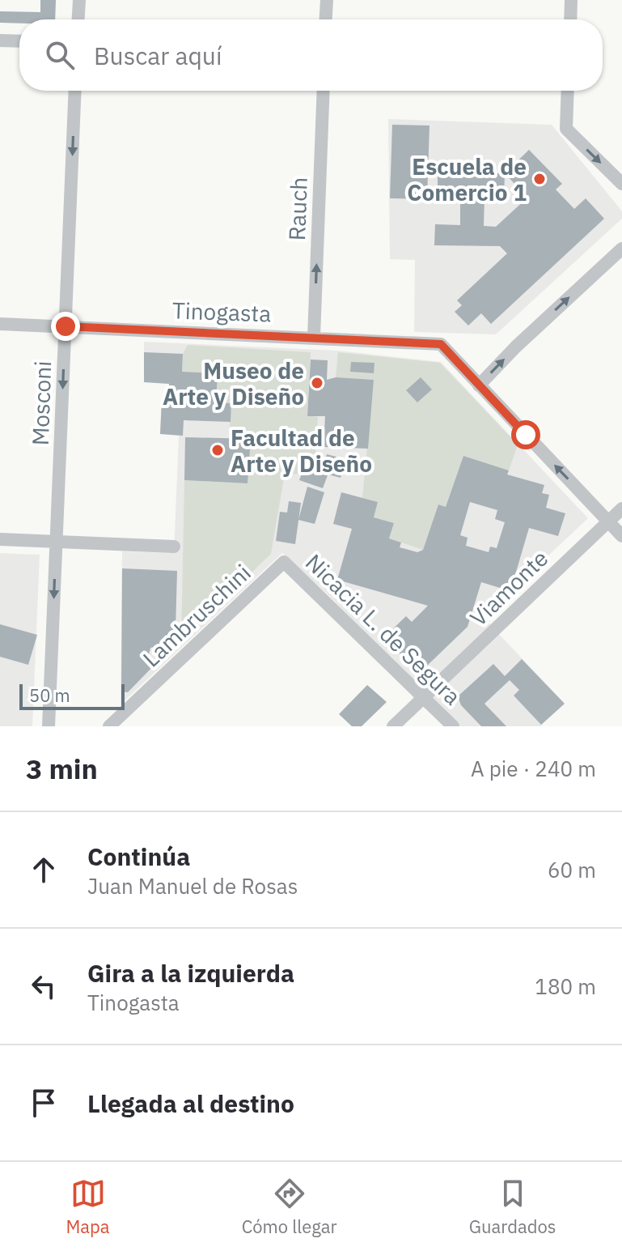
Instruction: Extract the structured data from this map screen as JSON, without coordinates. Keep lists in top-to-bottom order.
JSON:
{
  "streets": {
    "street": [
      "Rauch",
      "Tinogasta",
      "Mosconi",
      "Viamonte",
      "Lambruschini",
      "Nicacia L. de Segura"
    ]
  },
  "crossings": [
    ["Rauch", "Tinogasta"],
    ["Tinogasta", "Mosconi"],
    ["Viamonte", "Nicacia L. de Segura"],
    ["Lambruschini", "Nicacia L. de Segura"]
  ],
  "one_way": ["Rauch", "Mosconi"],
  "places": ["Escuela de Comercio 1", "Museo de Arte y Diseño", "Facultad de Arte y Diseño"],
  "scale_bar": "50 m",
  "page": {
    "search": "Buscar aquí",
    "scale": "50 m",
    "heading": ["3 min", "A pie · 240 m"],
    "list": [
      ["Continúa", "Juan Manuel de Rosas", "60 m"],
      ["Gira a la izquierda", "Tinogasta", "180 m"],
      "Llegada al destino"
    ],
    "nav": ["Mapa", "Cómo llegar", "Guardados"]
  }
}
